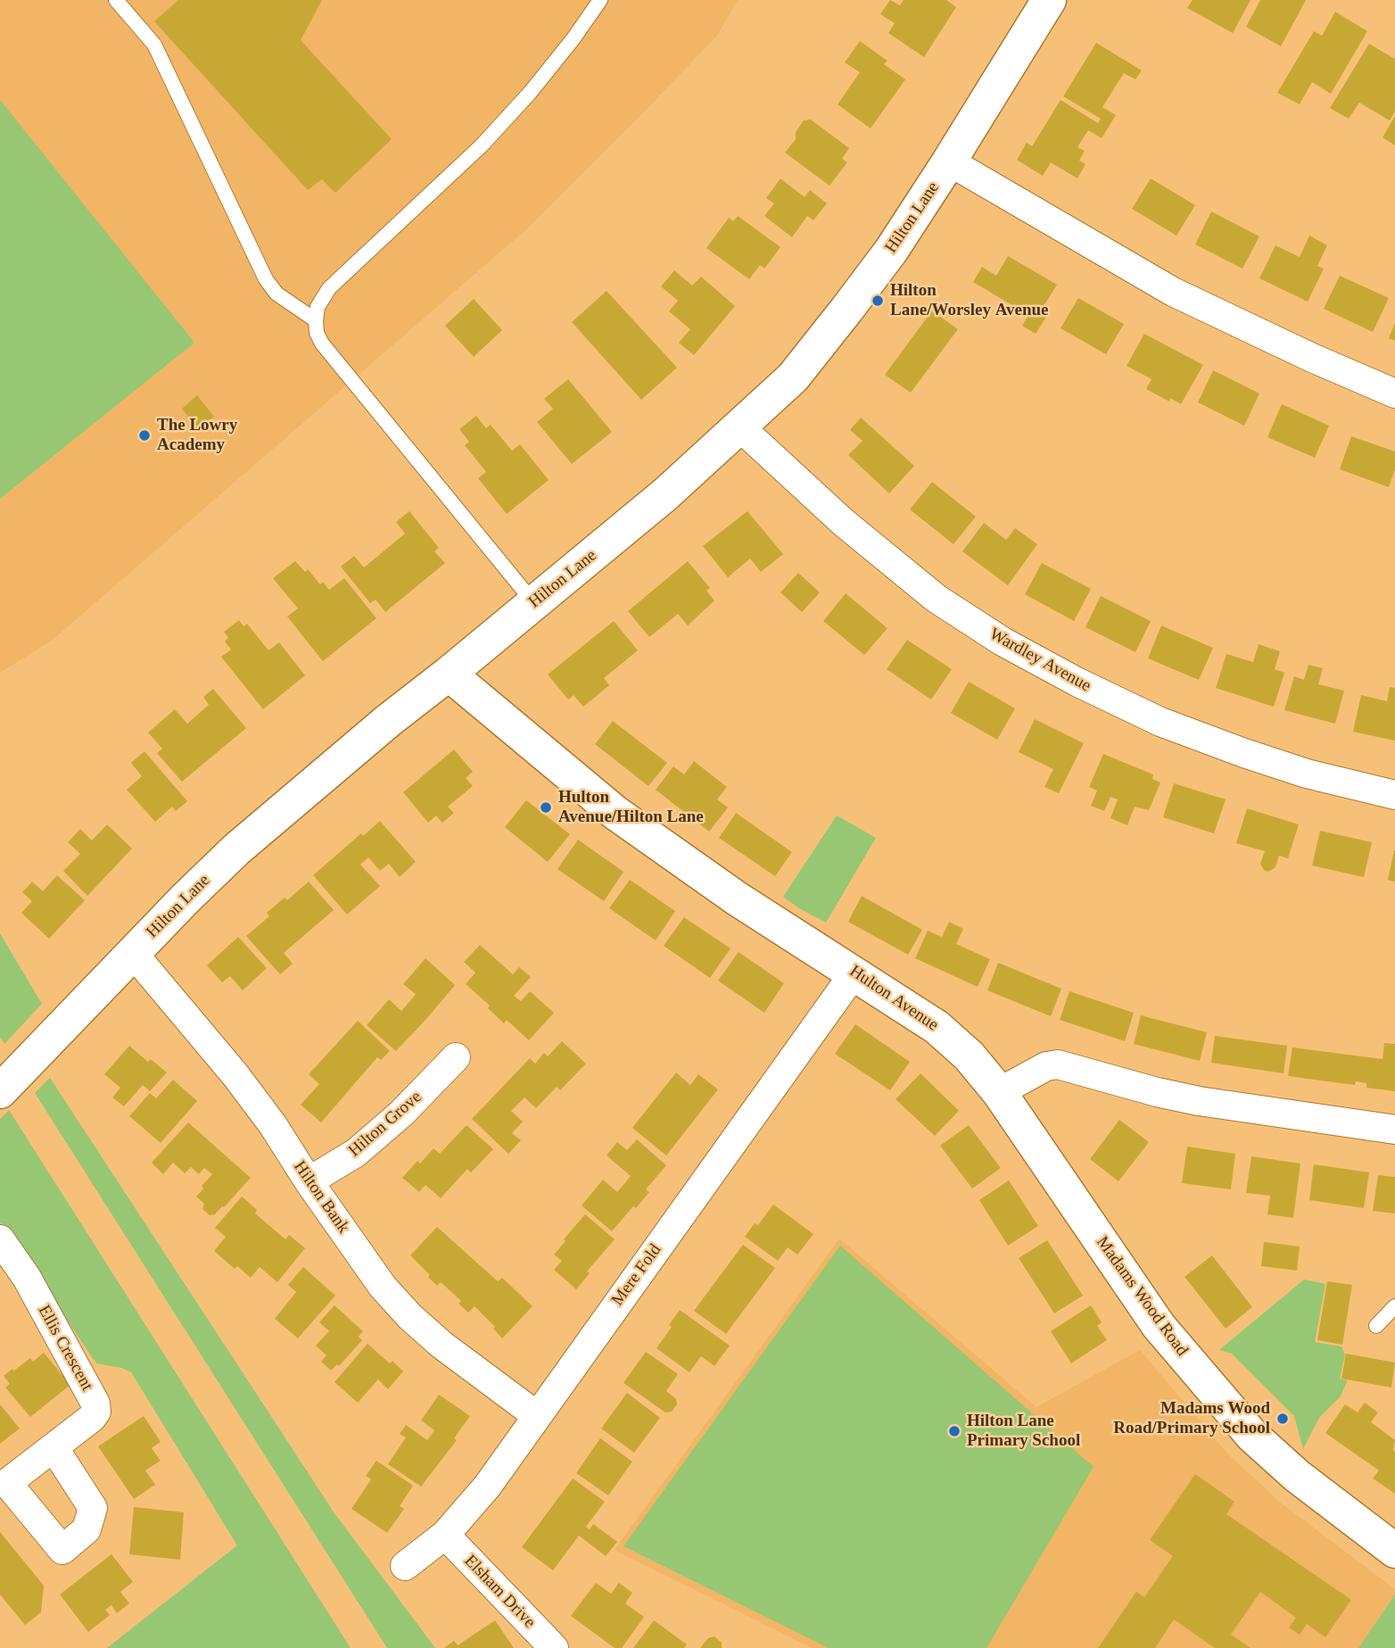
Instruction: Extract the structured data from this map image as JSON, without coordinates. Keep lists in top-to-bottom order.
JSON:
{
  "streets": {
    "street": [
      "Hilton Lane",
      "Wardley Avenue",
      "Hulton Avenue",
      "Hilton Grove",
      "Hilton Bank",
      "Mere Fold",
      "Madams Wood Road",
      "Ellis Crescent",
      "Elsham Drive"
    ]
  },
  "crossings": [
    ["Hilton Lane", "Wardley Avenue"],
    ["Hilton Lane", "Hulton Avenue"],
    ["Hilton Lane", "Hilton Bank"],
    ["Hulton Avenue", "Mere Fold"],
    ["Hulton Avenue", "Madams Wood Road"],
    ["Hilton Grove", "Hilton Bank"],
    ["Hilton Bank", "Mere Fold"],
    ["Mere Fold", "Elsham Drive"]
  ],
  "places": [
    "Hilton Lane/Worsley Avenue",
    "The Lowry Academy",
    "Hulton Avenue/Hilton Lane",
    "Madams Wood Road/Primary School",
    "Hilton Lane Primary School"
  ]
}
